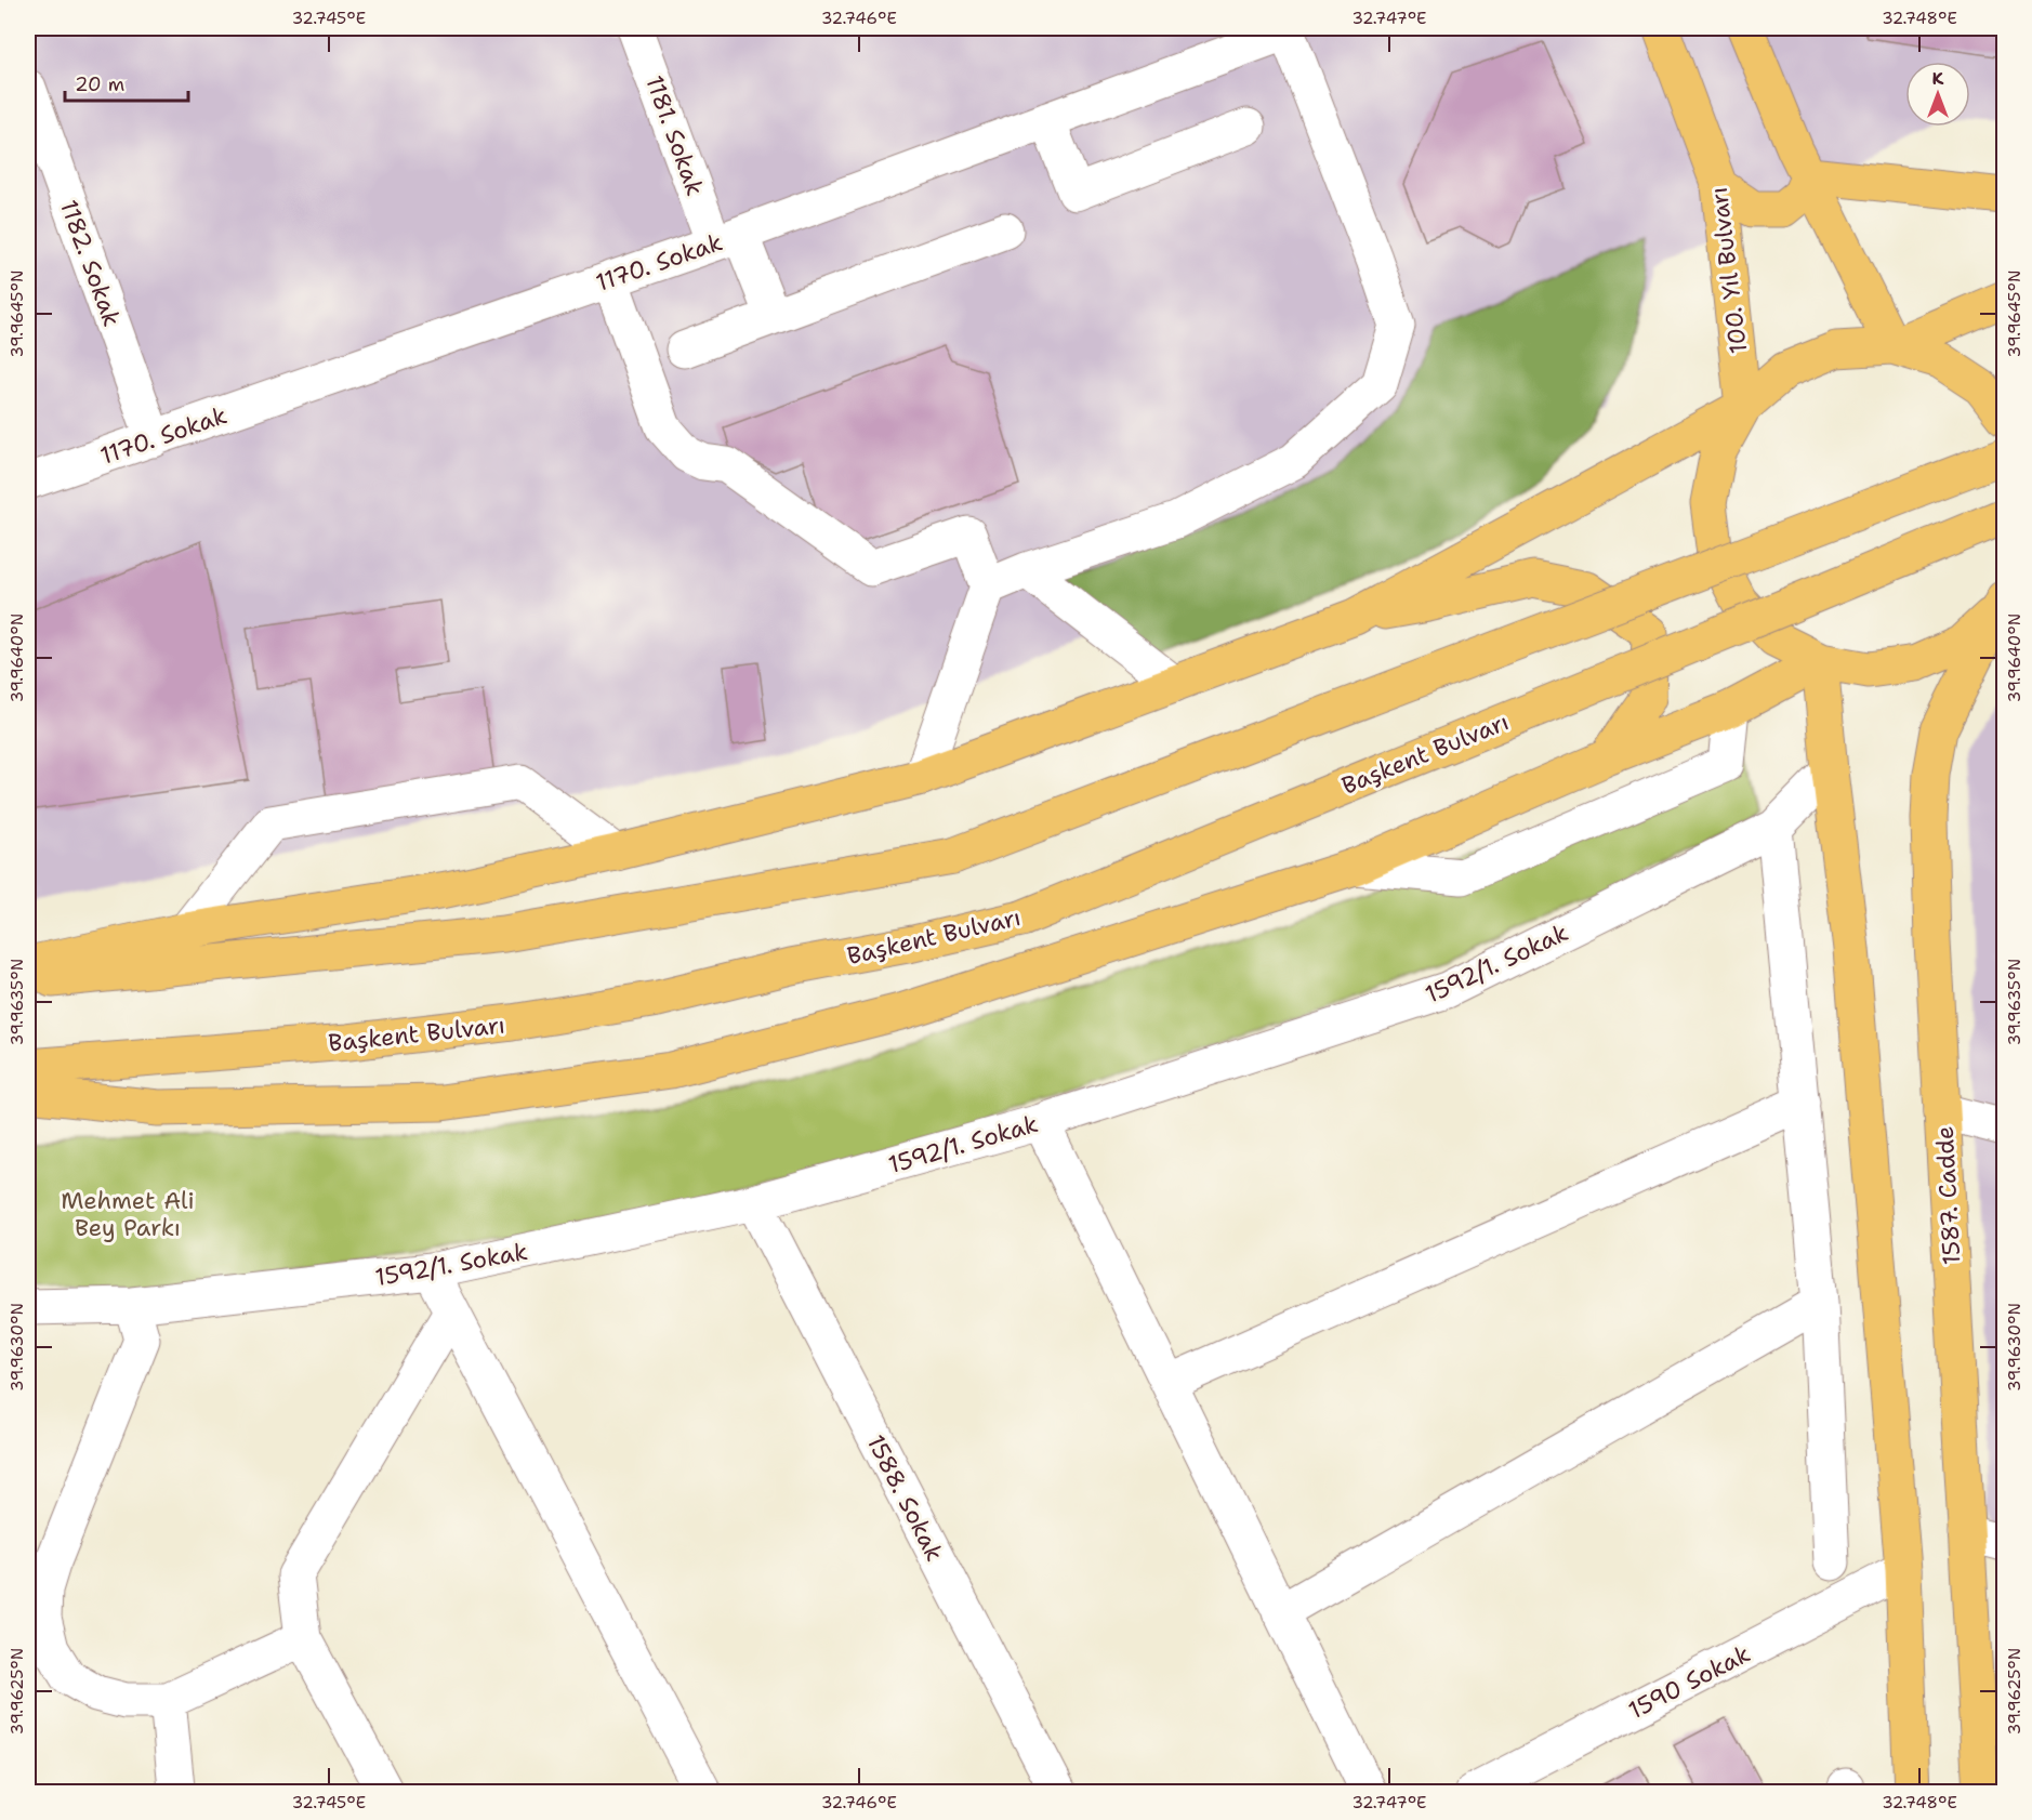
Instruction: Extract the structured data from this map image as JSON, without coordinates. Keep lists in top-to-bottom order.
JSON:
{
  "streets": {
    "main road": ["100. Yıl Bulvarı", "Başkent Bulvarı", "1587. Cadde"],
    "street": [
      "1181. Sokak",
      "1170. Sokak",
      "1182. Sokak",
      "1592/1. Sokak",
      "1588. Sokak",
      "1590 Sokak"
    ]
  },
  "crossings": [
    ["1181. Sokak", "1170. Sokak"],
    ["1170. Sokak", "1182. Sokak"],
    ["1592/1. Sokak", "1588. Sokak"]
  ],
  "parks": ["Mehmet Ali Bey Parkı"],
  "scale_bar": "20 m",
  "north": "top",
  "coordinates": [
    "32.745°E",
    "32.746°E",
    "32.747°E",
    "32.748°E",
    "39.9645°N",
    "39.9640°N",
    "39.9635°N",
    "39.9630°N",
    "39.9625°N"
  ]
}
